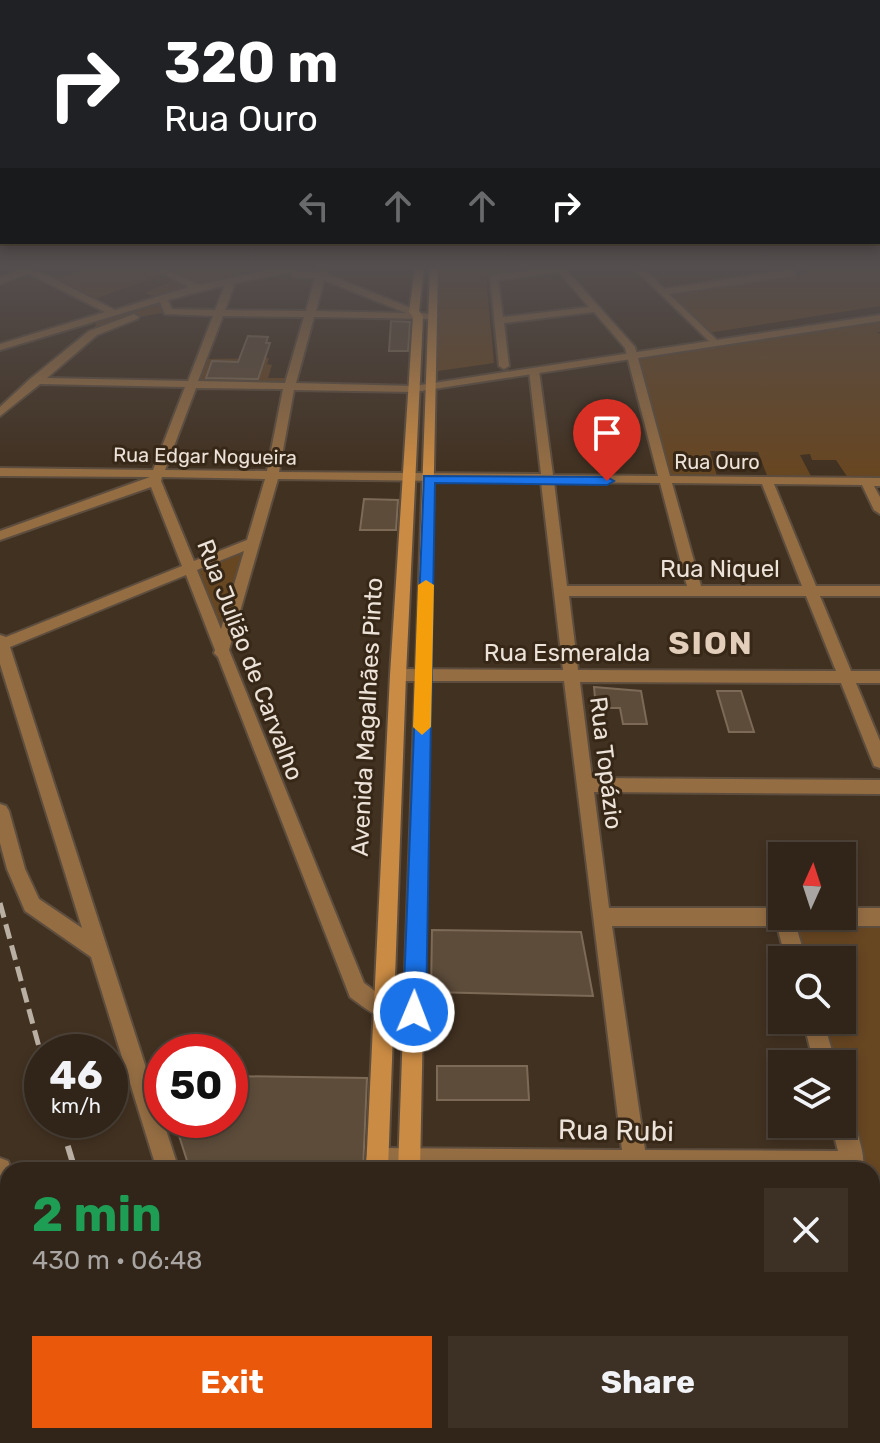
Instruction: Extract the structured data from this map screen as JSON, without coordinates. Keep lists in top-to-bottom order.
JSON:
{
  "streets": {
    "main road": ["Avenida Magalhães Pinto"],
    "street": [
      "Rua Edgar Nogueira",
      "Rua Ouro",
      "Rua Niquel",
      "Rua Esmeralda",
      "Rua Julião de Carvalho",
      "Rua Topázio",
      "Rua Rubi"
    ]
  },
  "crossings": [
    ["Rua Edgar Nogueira", "Rua Ouro"],
    ["Rua Edgar Nogueira", "Rua Julião de Carvalho"],
    ["Rua Edgar Nogueira", "Avenida Magalhães Pinto"],
    ["Rua Ouro", "Avenida Magalhães Pinto"],
    ["Rua Ouro", "Rua Topázio"],
    ["Rua Niquel", "Rua Topázio"],
    ["Rua Esmeralda", "Avenida Magalhães Pinto"],
    ["Rua Esmeralda", "Rua Topázio"],
    ["Rua Julião de Carvalho", "Avenida Magalhães Pinto"],
    ["Rua Topázio", "Rua Rubi"]
  ],
  "districts": ["SION"],
  "north": "top",
  "page": {
    "turn": ["320 m", "Rua Ouro"],
    "speed": "46 km/h",
    "limit": "50",
    "heading": ["2 min", "430 m · 06:48"],
    "buttons": ["Exit", "Share"]
  }
}
